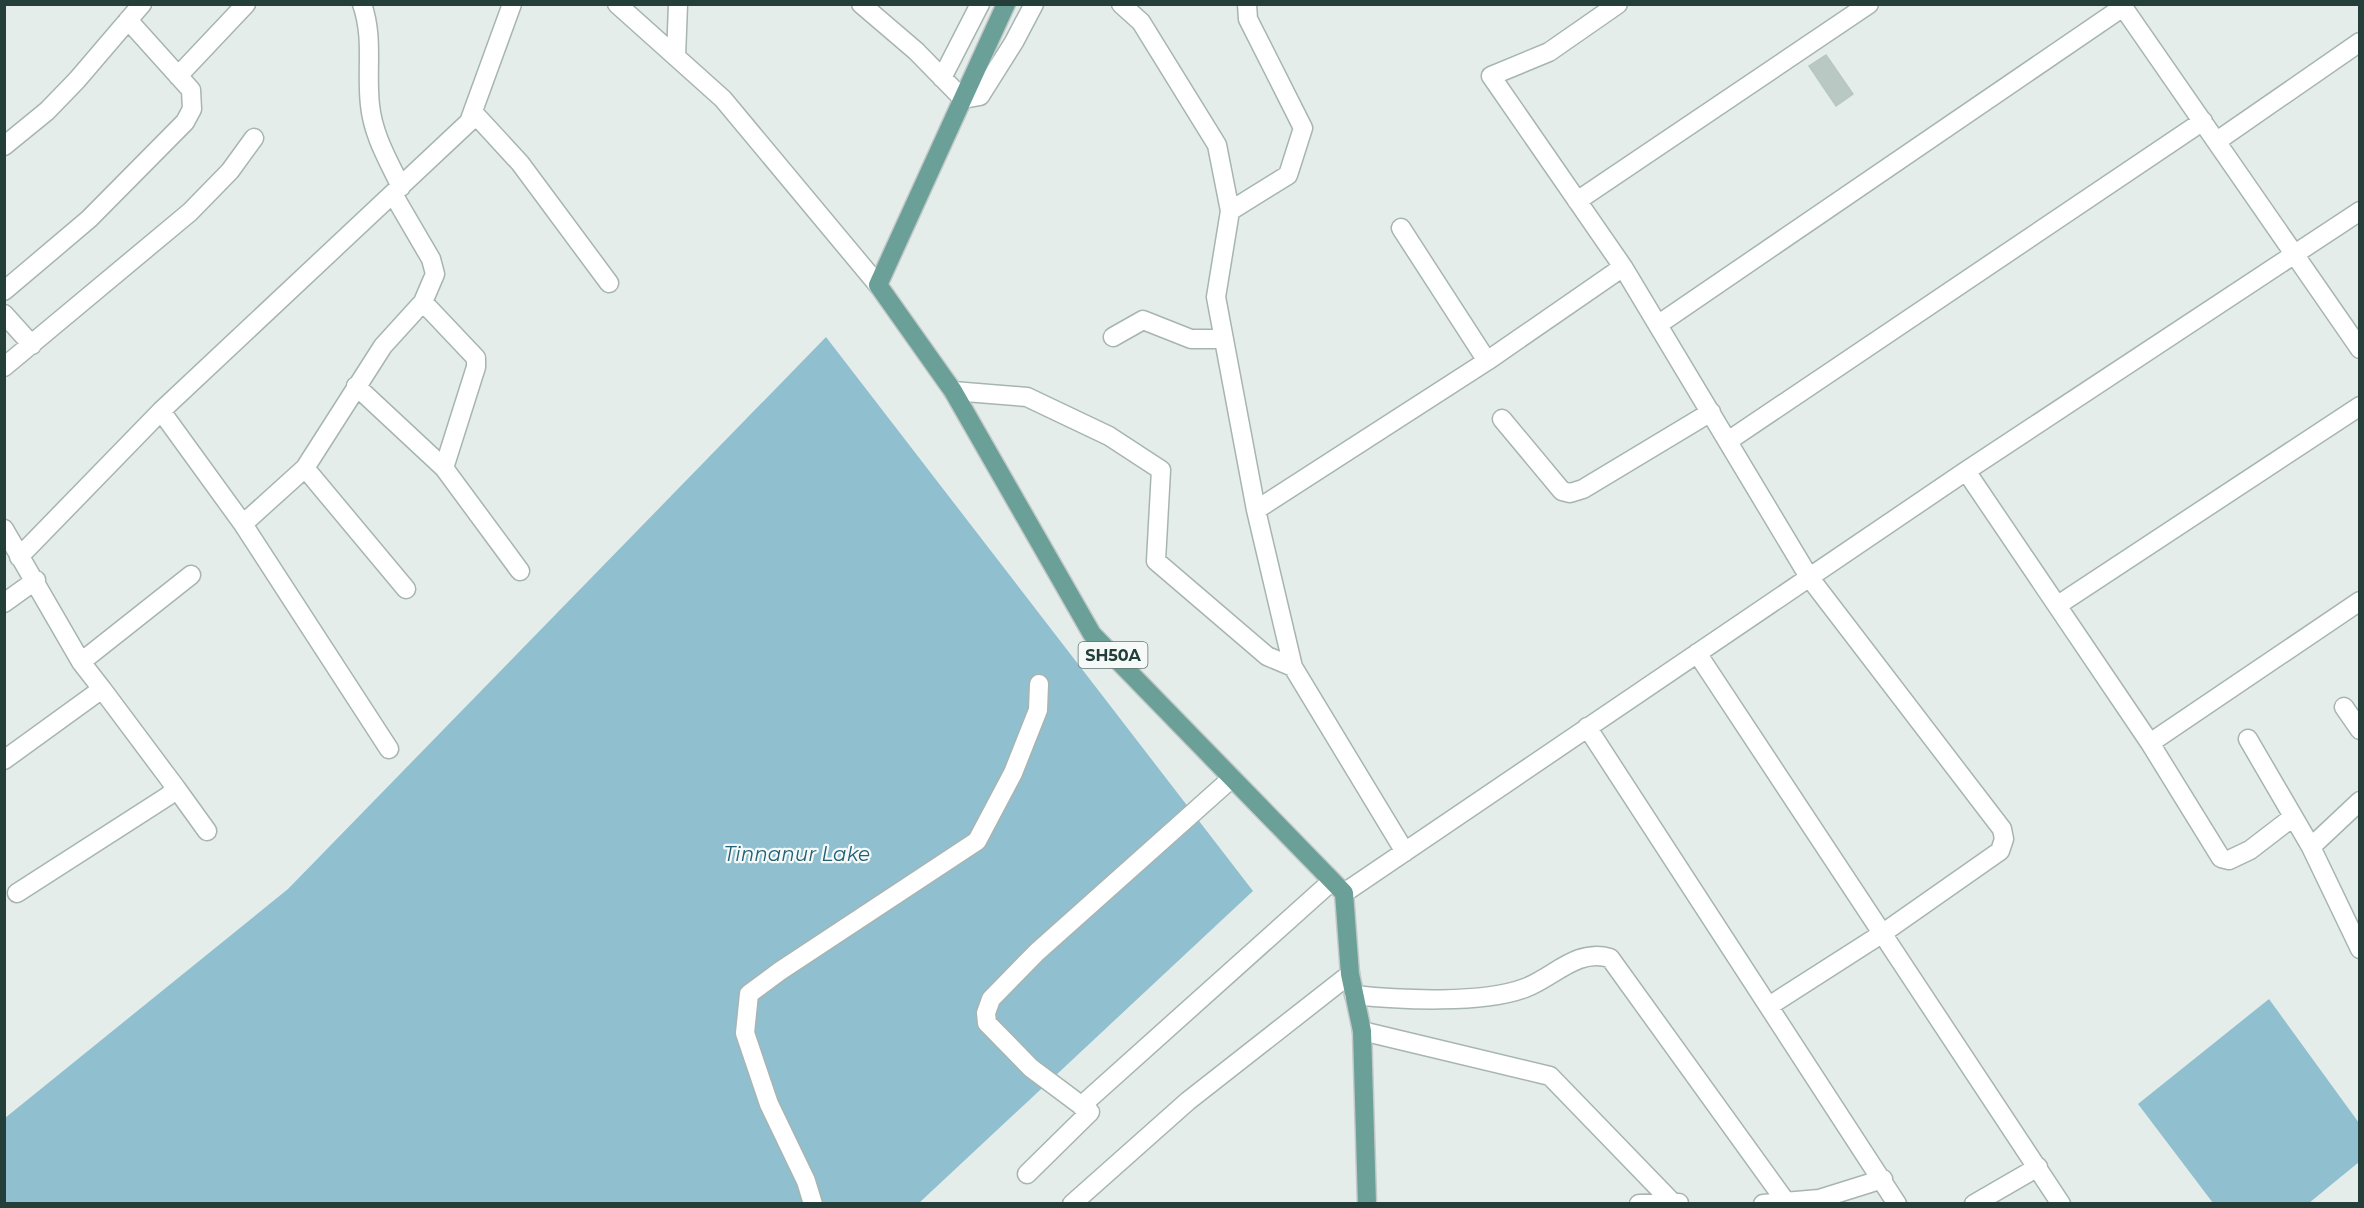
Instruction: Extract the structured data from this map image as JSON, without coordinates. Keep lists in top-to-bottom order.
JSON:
{
  "streets": {
    "main road": ["SH50A"]
  },
  "water": ["Tinnanur Lake"]
}
